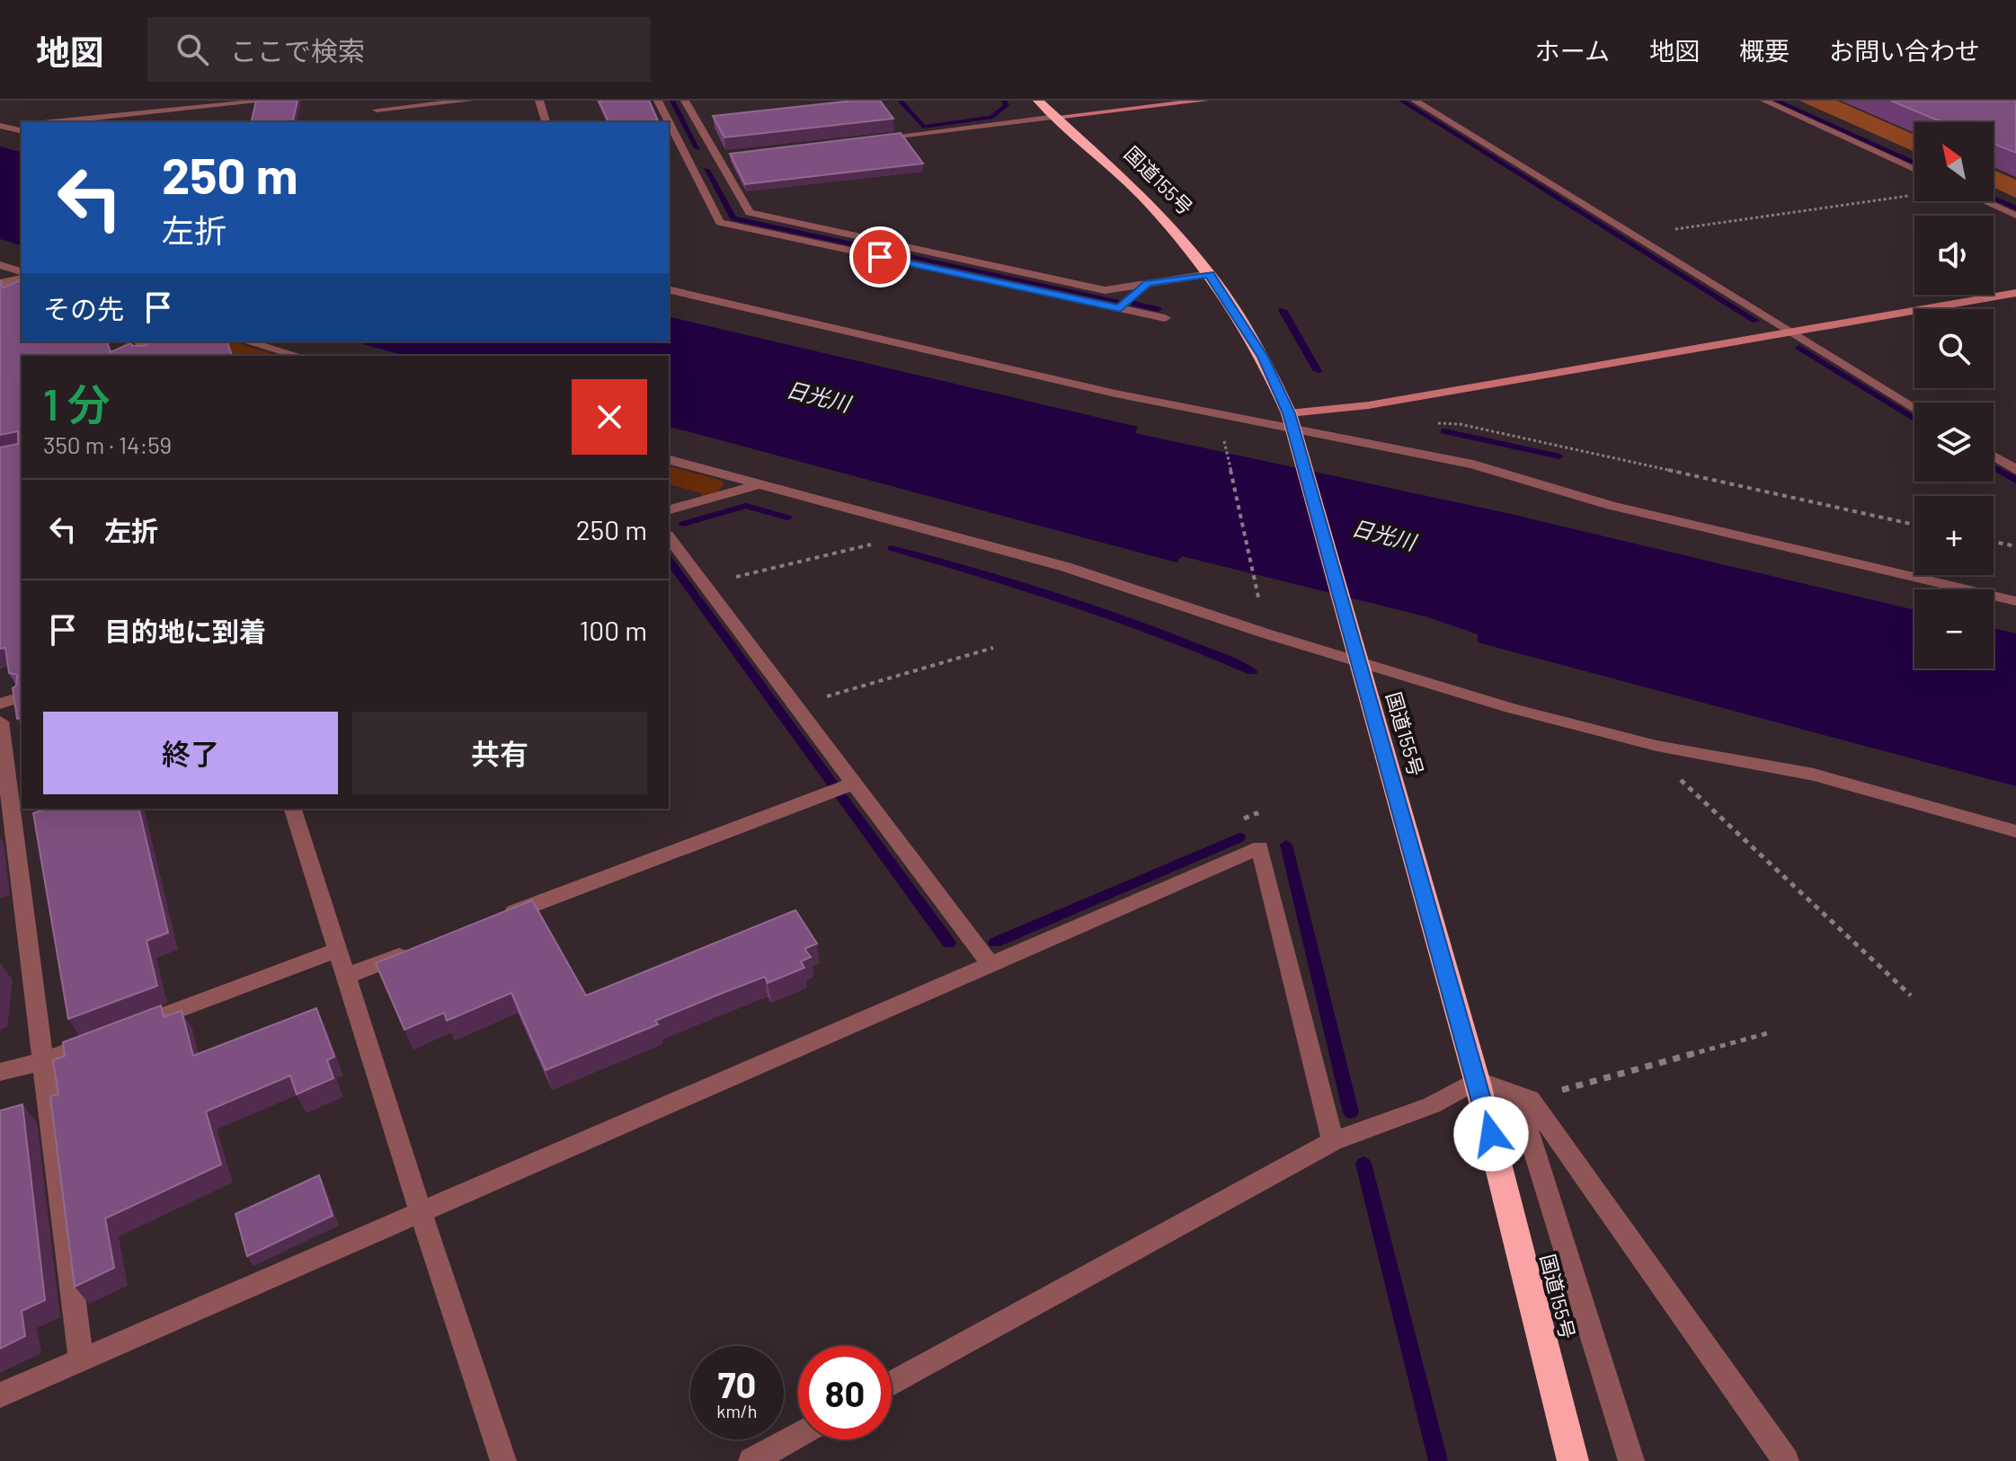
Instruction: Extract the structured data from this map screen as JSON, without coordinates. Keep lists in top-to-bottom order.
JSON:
{
  "streets": {
    "highway": ["国道155号"]
  },
  "water": ["日光川"],
  "north": "top left",
  "page": {
    "header": "地図",
    "search": "ここで検索",
    "nav": [
      "ホーム",
      "地図",
      "概要",
      "お問い合わせ"
    ],
    "map_buttons": ["+", "−"],
    "turn": ["250 m", "左折"],
    "then": "その先",
    "heading": ["1 分", "350 m · 14:59"],
    "list": [
      {
        "name": "左折",
        "value": "250 m"
      },
      {
        "name": "目的地に到着",
        "value": "100 m"
      }
    ],
    "buttons": ["終了", "共有"],
    "speed": "70 km/h",
    "limit": "80"
  }
}
